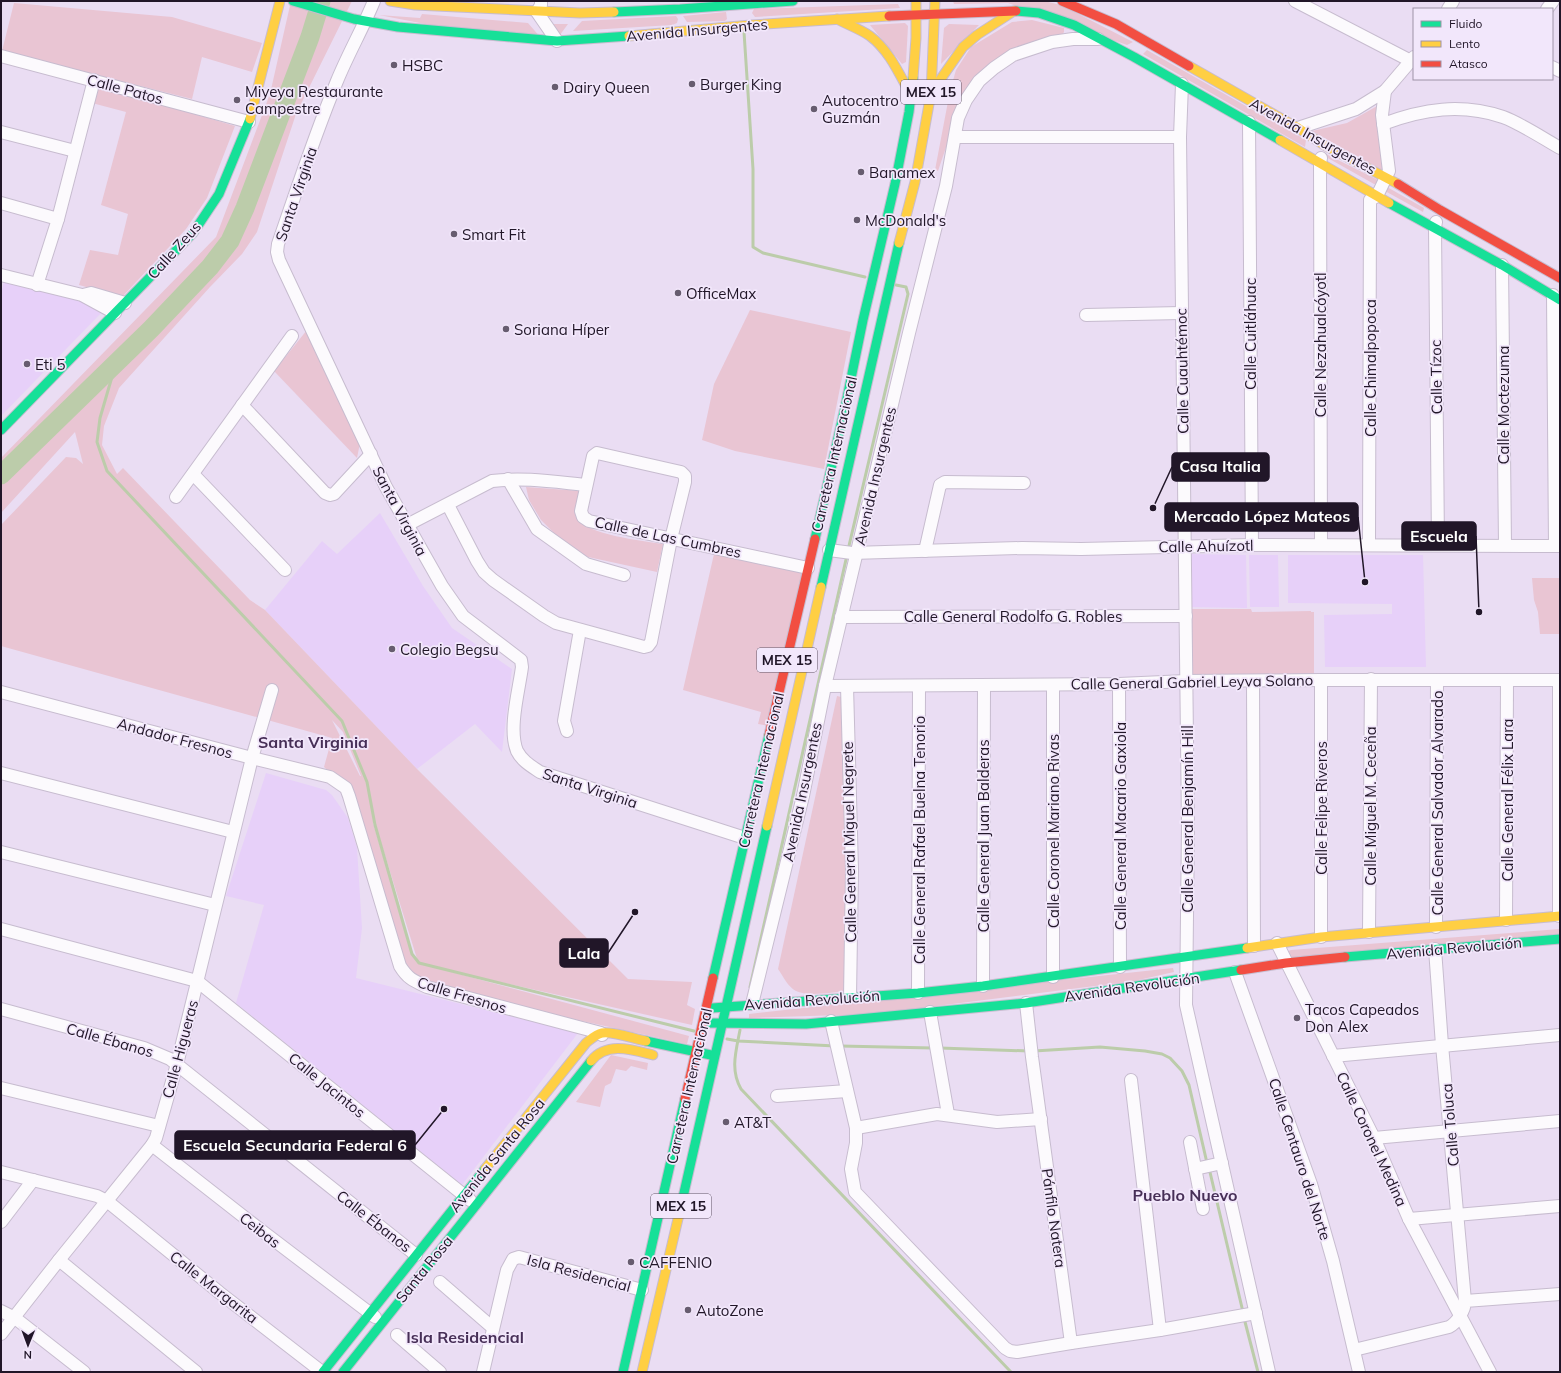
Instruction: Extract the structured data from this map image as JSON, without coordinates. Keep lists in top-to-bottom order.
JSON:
{
  "streets": {
    "main road": [
      "Avenida Insurgentes",
      "MEX 15",
      "Calle Zeus",
      "Carretera Internacional",
      "Avenida Revolución",
      "Avenida Santa Rosa",
      "Santa Rosa"
    ],
    "street": [
      "Calle Patos",
      "Santa Virginia",
      "Calle Cuitláhuac",
      "Calle Nezahualcóyotl",
      "Calle Chimalpopoca",
      "Calle Cuauhtémoc",
      "Calle Tízoc",
      "Calle Moctezuma",
      "Calle de Las Cumbres",
      "Calle Ahuízotl",
      "Calle General Rodolfo G. Robles",
      "Calle General Gabriel Leyva Solano",
      "Andador Fresnos",
      "Calle General Félix Lara",
      "Calle General Salvador Alvarado",
      "Calle Miguel M. Ceceña",
      "Calle Felipe Riveros",
      "Calle General Benjamín Hill",
      "Calle General Macario Gaxiola",
      "Calle Coronel Mariano Rivas",
      "Calle General Juan Balderas",
      "Calle General Rafael Buelna Tenorio",
      "Calle General Miguel Negrete",
      "Calle Fresnos",
      "Calle Ébanos",
      "Calle Higueras",
      "Calle Jacintos",
      "Calle Toluca",
      "Calle Coronel Medina",
      "Calle Centauro del Norte",
      "Pánfilo Natera",
      "Ceibas",
      "Isla Residencial",
      "Calle Margarita"
    ]
  },
  "crossings": [
    ["Avenida Insurgentes", "Santa Virginia"],
    ["Avenida Insurgentes", "Calle Cuitláhuac"],
    ["Avenida Insurgentes", "Calle Nezahualcóyotl"],
    ["Avenida Insurgentes", "Calle Chimalpopoca"],
    ["Avenida Insurgentes", "Calle Cuauhtémoc"],
    ["Avenida Insurgentes", "Calle Tízoc"],
    ["Avenida Insurgentes", "Calle Moctezuma"],
    ["Avenida Insurgentes", "Carretera Internacional"],
    ["Avenida Insurgentes", "Calle Ahuízotl"],
    ["Avenida Insurgentes", "Calle General Rodolfo G. Robles"],
    ["Avenida Insurgentes", "Calle General Gabriel Leyva Solano"],
    ["Avenida Insurgentes", "Avenida Revolución"],
    ["Calle Patos", "Calle Zeus"],
    ["Santa Virginia", "Carretera Internacional"],
    ["Calle Cuitláhuac", "Calle Ahuízotl"],
    ["Calle Nezahualcóyotl", "Calle Ahuízotl"],
    ["Calle Chimalpopoca", "Calle Ahuízotl"],
    ["Calle Cuauhtémoc", "Calle Ahuízotl"],
    ["Calle Cuauhtémoc", "Calle General Rodolfo G. Robles"],
    ["Calle Cuauhtémoc", "Calle General Gabriel Leyva Solano"],
    ["Calle Cuauhtémoc", "Calle General Benjamín Hill"],
    ["Calle Tízoc", "Calle Ahuízotl"],
    ["Calle Moctezuma", "Calle Ahuízotl"],
    ["Carretera Internacional", "Calle de Las Cumbres"],
    ["Carretera Internacional", "Calle Ahuízotl"],
    ["Carretera Internacional", "Avenida Revolución"],
    ["Carretera Internacional", "Isla Residencial"],
    ["Calle General Gabriel Leyva Solano", "Calle General Félix Lara"],
    ["Calle General Gabriel Leyva Solano", "Calle General Salvador Alvarado"],
    ["Calle General Gabriel Leyva Solano", "Calle Miguel M. Ceceña"],
    ["Calle General Gabriel Leyva Solano", "Calle Felipe Riveros"],
    ["Calle General Gabriel Leyva Solano", "Calle General Benjamín Hill"],
    ["Calle General Gabriel Leyva Solano", "Calle General Macario Gaxiola"],
    ["Calle General Gabriel Leyva Solano", "Calle Coronel Mariano Rivas"],
    ["Calle General Gabriel Leyva Solano", "Calle General Juan Balderas"],
    ["Calle General Gabriel Leyva Solano", "Calle General Rafael Buelna Tenorio"],
    ["Calle General Gabriel Leyva Solano", "Calle General Miguel Negrete"],
    ["Andador Fresnos", "Calle Fresnos"],
    ["Andador Fresnos", "Calle Higueras"],
    ["Calle General Félix Lara", "Avenida Revolución"],
    ["Calle General Salvador Alvarado", "Avenida Revolución"],
    ["Calle Miguel M. Ceceña", "Avenida Revolución"],
    ["Calle Felipe Riveros", "Avenida Revolución"],
    ["Calle General Benjamín Hill", "Avenida Revolución"],
    ["Calle General Macario Gaxiola", "Avenida Revolución"],
    ["Calle Coronel Mariano Rivas", "Avenida Revolución"],
    ["Calle General Juan Balderas", "Avenida Revolución"],
    ["Calle General Rafael Buelna Tenorio", "Avenida Revolución"],
    ["Calle General Miguel Negrete", "Avenida Revolución"],
    ["Avenida Revolución", "Calle Toluca"],
    ["Avenida Revolución", "Calle Coronel Medina"],
    ["Avenida Revolución", "Calle Centauro del Norte"],
    ["Avenida Revolución", "Pánfilo Natera"],
    ["Calle Fresnos", "Avenida Santa Rosa"],
    ["Calle Ébanos", "Calle Higueras"],
    ["Calle Ébanos", "Avenida Santa Rosa"],
    ["Calle Higueras", "Calle Jacintos"],
    ["Calle Higueras", "Ceibas"],
    ["Calle Higueras", "Calle Margarita"],
    ["Calle Jacintos", "Avenida Santa Rosa"],
    ["Calle Jacintos", "Santa Rosa"],
    ["Avenida Santa Rosa", "Ceibas"],
    ["Avenida Santa Rosa", "Calle Margarita"],
    ["Ceibas", "Santa Rosa"]
  ],
  "districts": ["Santa Virginia", "Pueblo Nuevo", "Isla Residencial"],
  "places": [
    "HSBC",
    "Burger King",
    "Dairy Queen",
    "Miyeya Restaurante Campestre",
    "Autocentro Guzmán",
    "Banamex",
    "McDonald's",
    "Smart Fit",
    "OfficeMax",
    "Soriana Híper",
    "Eti 5",
    "Casa Italia",
    "Mercado López Mateos",
    "Escuela",
    "Colegio Begsu",
    "Lala",
    "Tacos Capeados Don Alex",
    "Escuela Secundaria Federal 6",
    "AT&T",
    "CAFFENIO",
    "AutoZone"
  ],
  "legend": ["Fluido", "Lento", "Atasco"],
  "north": "bottom"
}
